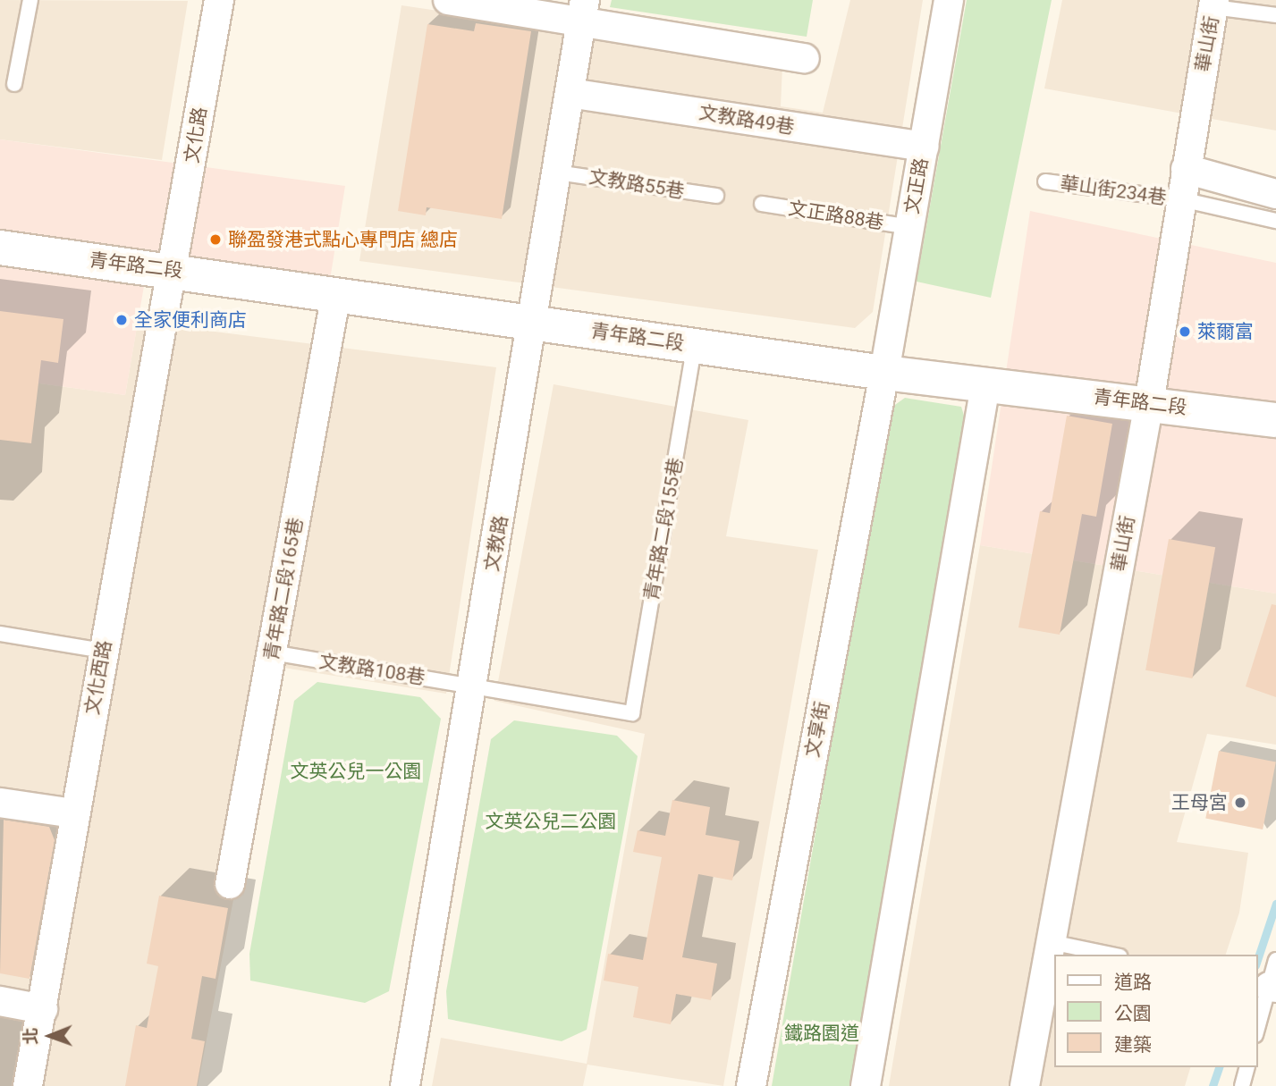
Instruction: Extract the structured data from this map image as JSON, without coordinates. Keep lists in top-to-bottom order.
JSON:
{
  "streets": {
    "street": [
      "華山街",
      "文教路49巷",
      "文化路",
      "文正路",
      "青年路二段",
      "文教路",
      "青年路二段165巷",
      "文化西路",
      "文享街"
    ],
    "lane": [
      "文教路55巷",
      "華山街234巷",
      "文正路88巷",
      "青年路二段155巷",
      "文教路108巷"
    ]
  },
  "crossings": [
    ["華山街", "華山街234巷"],
    ["華山街", "青年路二段"],
    ["文教路49巷", "文正路"],
    ["文教路49巷", "文教路"],
    ["文化路", "青年路二段"],
    ["文化路", "文化西路"],
    ["文教路55巷", "文教路"],
    ["文正路", "文正路88巷"],
    ["文正路", "青年路二段"],
    ["文正路", "文享街"],
    ["青年路二段", "青年路二段155巷"],
    ["青年路二段", "文教路"],
    ["青年路二段", "青年路二段165巷"],
    ["青年路二段", "文化西路"],
    ["青年路二段", "文享街"],
    ["青年路二段155巷", "文教路108巷"],
    ["文教路", "文教路108巷"],
    ["青年路二段165巷", "文教路108巷"]
  ],
  "parks": ["文英公兒一公園", "文英公兒二公園", "鐵路園道"],
  "places": [
    "聯盈發港式點心專門店 總店",
    "全家便利商店",
    "萊爾富",
    "王母宮"
  ],
  "legend": ["道路", "公園", "建築"],
  "north": "left"
}
